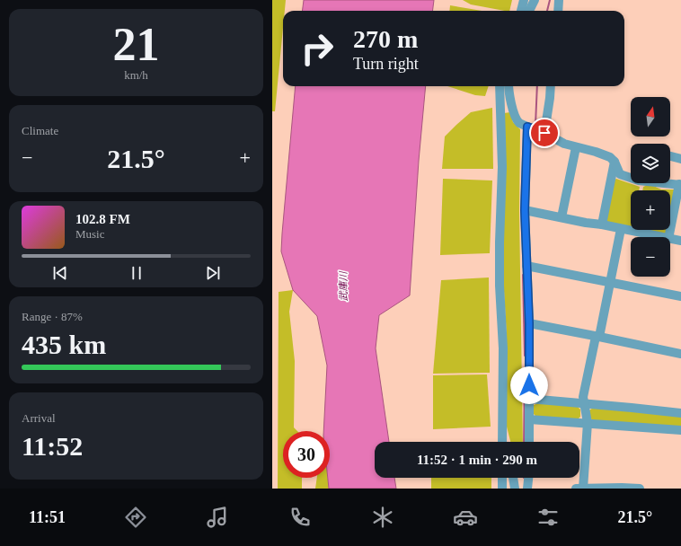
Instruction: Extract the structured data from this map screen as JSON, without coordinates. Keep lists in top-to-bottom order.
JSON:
{
  "water": ["武庫川"],
  "north": "top",
  "page": {
    "tile": [
      ["21", "km/h"],
      "Climate",
      ["Range · 87%", "435 km"],
      ["Arrival", "11:52"]
    ],
    "turn": ["270 m", "Turn right"],
    "map_buttons": ["+", "−"],
    "heat": ["−", "21.5°", "+"],
    "song": ["102.8 FM", "Music"],
    "limit": "30",
    "trip": "11:52 · 1 min · 290 m",
    "tabs": ["11:51", "21.5°"]
  }
}
